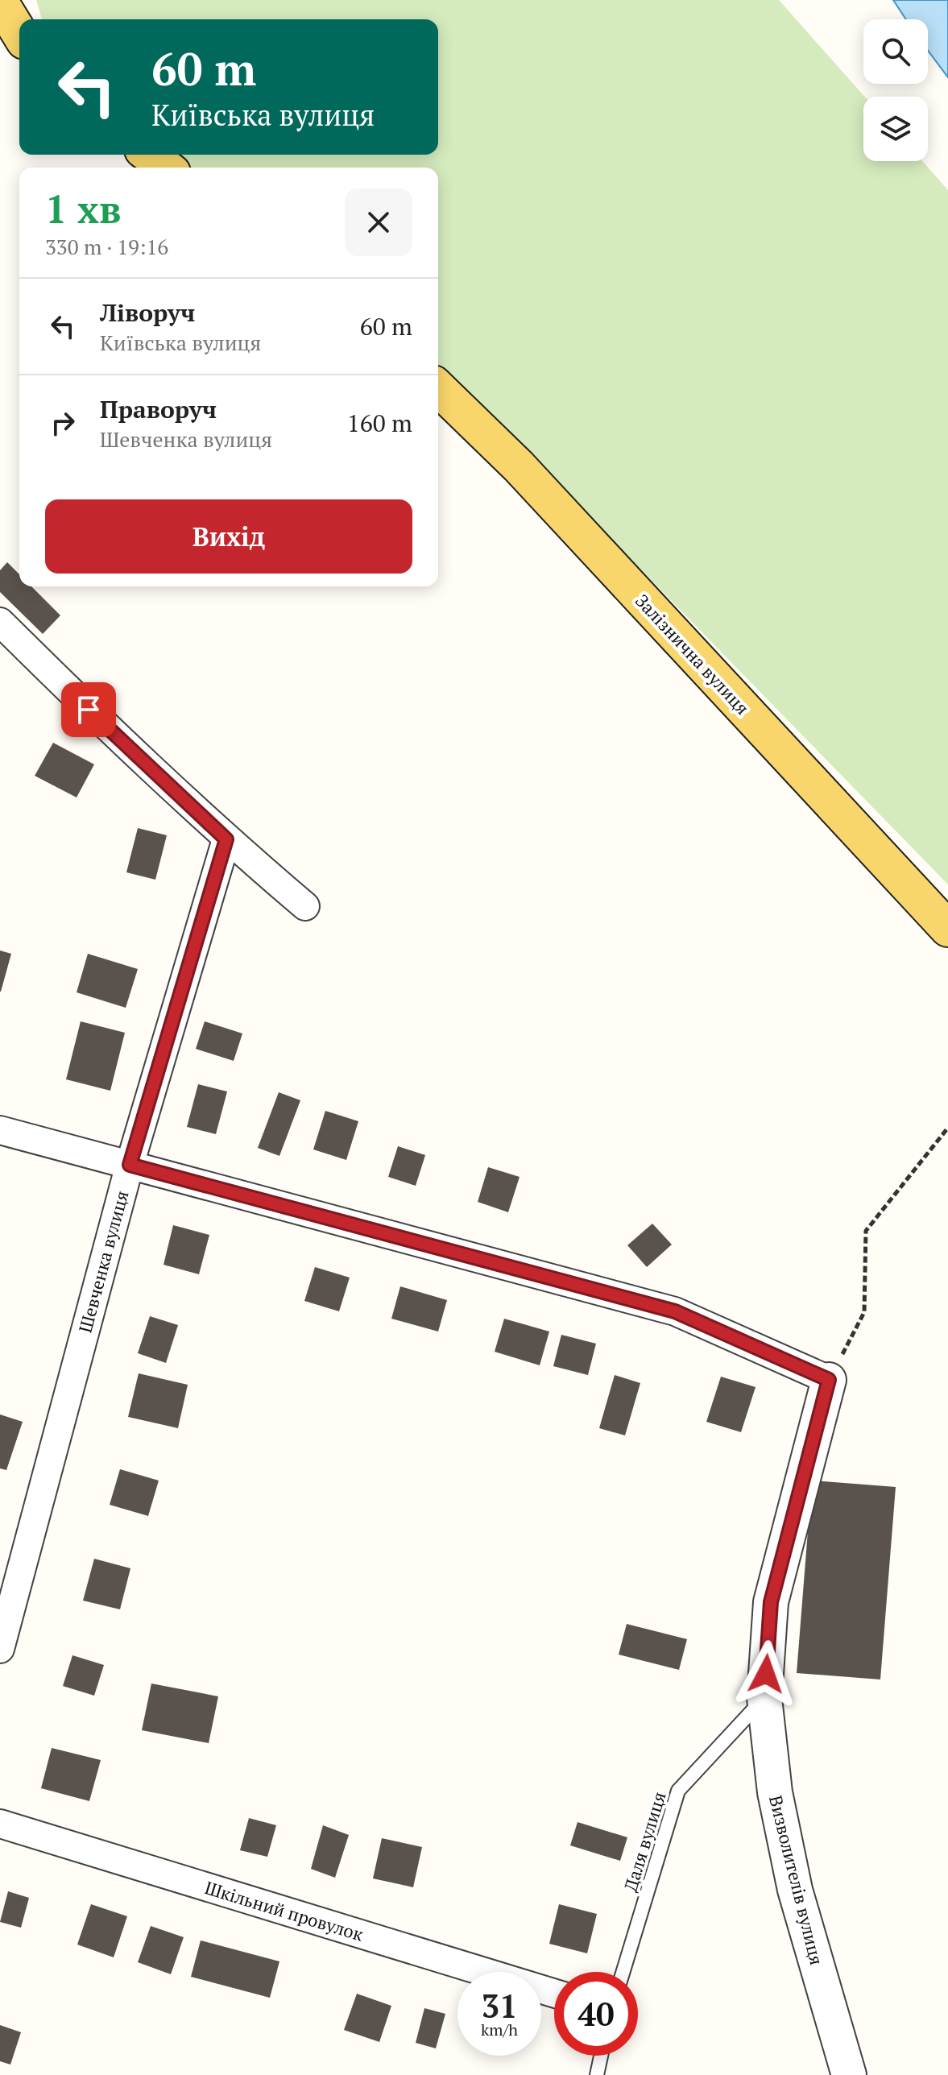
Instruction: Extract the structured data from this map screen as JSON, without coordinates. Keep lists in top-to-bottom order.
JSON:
{
  "streets": {
    "main road": ["Залізнична вулиця"],
    "street": ["Шевченка вулиця", "Визволителів вулиця", "Шкільний провулок"],
    "lane": ["Даля вулиця"]
  },
  "crossings": [
    ["Даля вулиця", "Визволителів вулиця"]
  ],
  "page": {
    "turn": ["60 m", "Київська вулиця"],
    "heading": ["1 хв", "330 m · 19:16"],
    "list": [
      {
        "name": "Ліворуч",
        "note": "Київська вулиця",
        "value": "60 m"
      },
      {
        "name": "Праворуч",
        "note": "Шевченка вулиця",
        "value": "160 m"
      }
    ],
    "buttons": "Вихід",
    "speed": "31 km/h",
    "limit": "40"
  }
}
